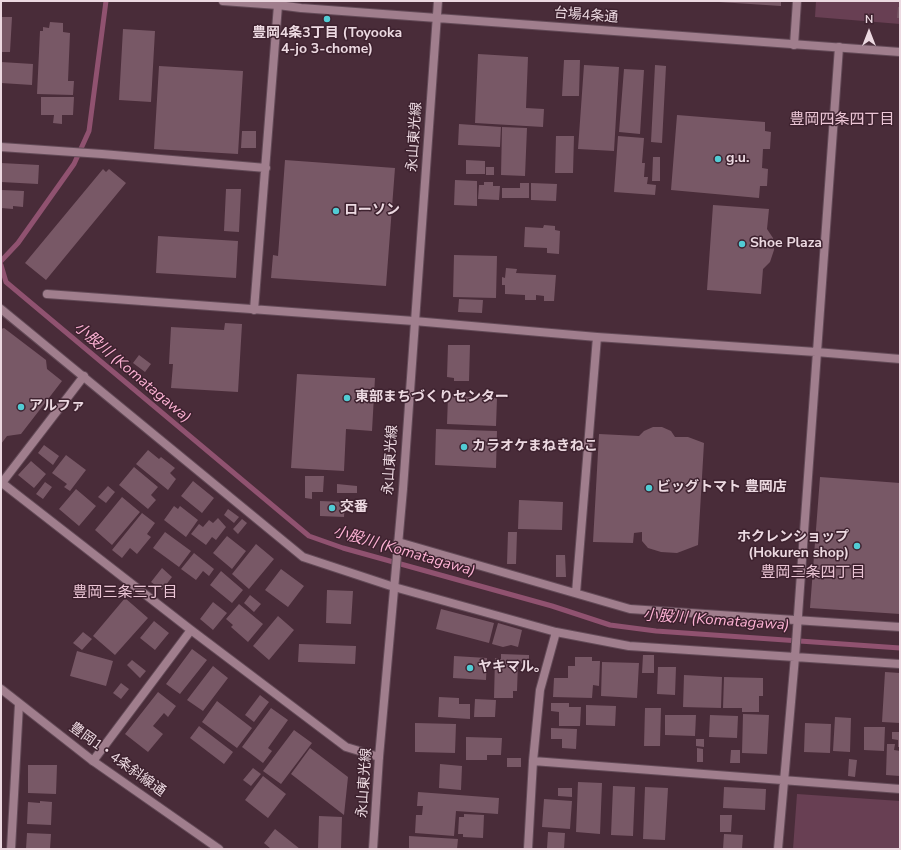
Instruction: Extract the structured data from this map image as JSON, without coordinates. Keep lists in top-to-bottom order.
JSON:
{
  "streets": {
    "street": ["台場4条通", "永山東光線", "豊岡1・4条斜線通"]
  },
  "crossings": [
    ["台場4条通", "永山東光線"]
  ],
  "districts": ["豊岡四条四丁目", "豊岡三条四丁目", "豊岡三条三丁目"],
  "water": ["小股川 (Komatagawa)"],
  "places": [
    "豊岡4条3丁目 (Toyooka 4-jo 3-chome)",
    "g.u.",
    "ローソン",
    "Shoe Plaza",
    "東部まちづくりセンター",
    "アルファ",
    "カラオケまねきねこ",
    "ビッグトマト 豊岡店",
    "交番",
    "ホクレンショップ (Hokuren shop)",
    "ヤキマル。"
  ],
  "north": "top"
}
